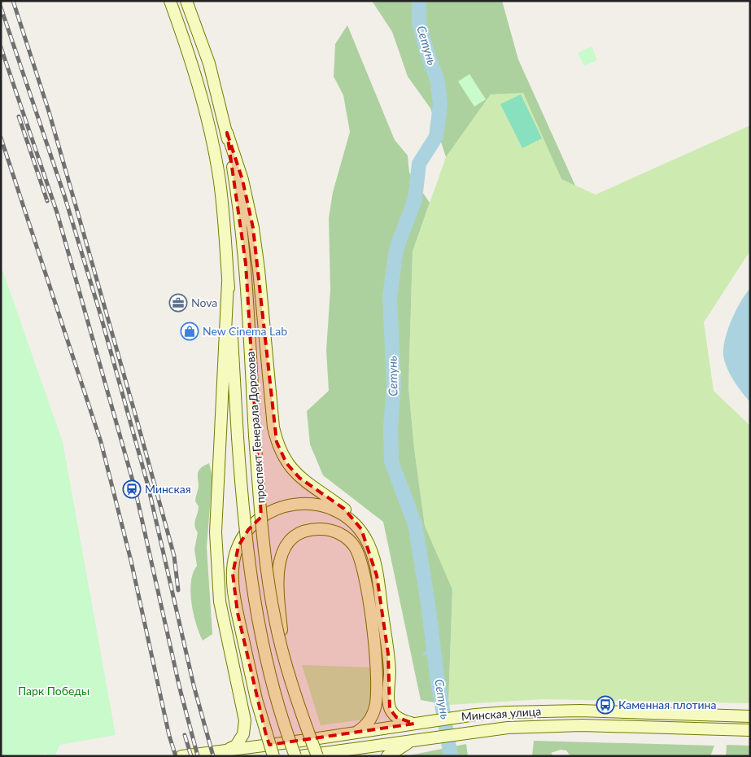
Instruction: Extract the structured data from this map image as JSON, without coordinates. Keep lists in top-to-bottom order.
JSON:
{
  "streets": {
    "main road": ["проспект Генерала Дорохова", "Минская улица"]
  },
  "water": ["Сетунь"],
  "parks": ["Парк Победы"],
  "places": {
    "office": ["Nova"],
    "shop": ["New Cinema Lab"],
    "station": ["Минская"],
    "bus stop": ["Каменная плотина"]
  }
}
